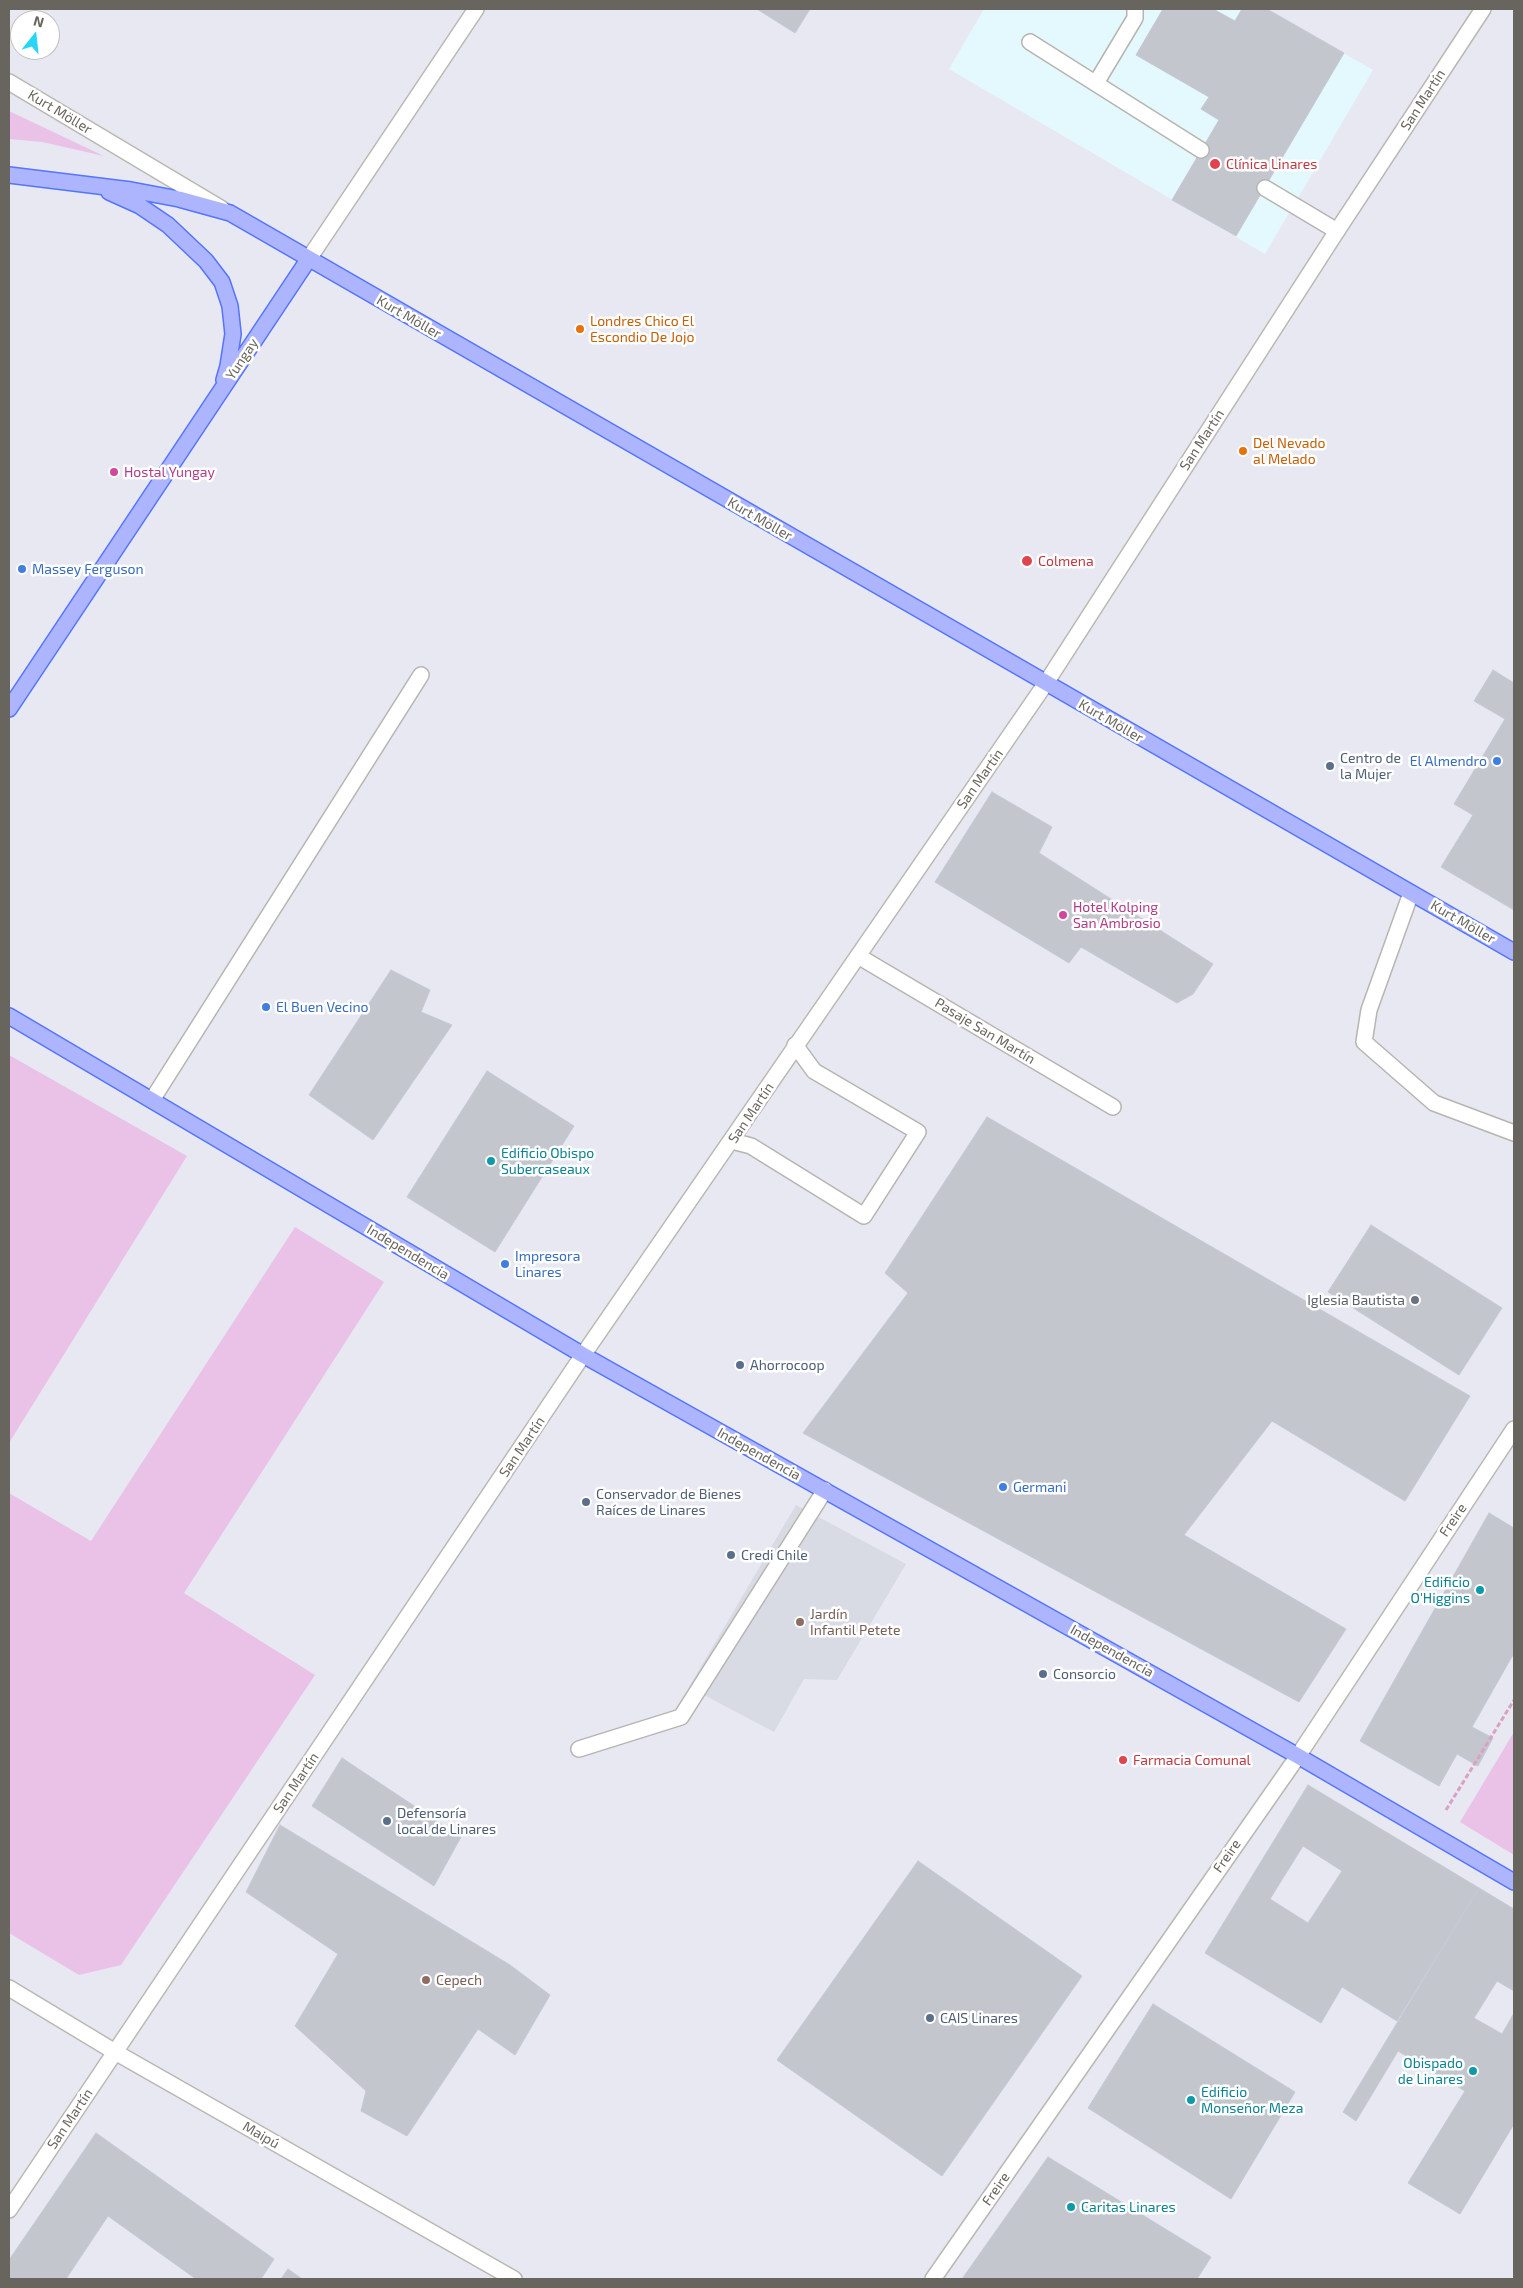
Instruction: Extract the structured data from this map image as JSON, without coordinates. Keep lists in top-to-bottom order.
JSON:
{
  "streets": {
    "main road": ["Kurt Möller", "Yungay", "Independencia"],
    "street": [
      "San Martín",
      "Pasaje San Martín",
      "Freire",
      "Maipú"
    ]
  },
  "crossings": [
    ["San Martín", "Kurt Möller"],
    ["San Martín", "Pasaje San Martín"],
    ["San Martín", "Independencia"],
    ["San Martín", "Maipú"],
    ["Kurt Möller", "Yungay"],
    ["Independencia", "Freire"]
  ],
  "places": [
    "Clínica Linares",
    "Londres Chico El Escondio De Jojo",
    "Del Nevado al Melado",
    "Hostal Yungay",
    "Colmena",
    "Massey Ferguson",
    "El Almendro",
    "Centro de la Mujer",
    "Hotel Kolping San Ambrosio",
    "El Buen Vecino",
    "Edificio Obispo Subercaseaux",
    "Impresora Linares",
    "Iglesia Bautista",
    "Ahorrocoop",
    "Germani",
    "Conservador de Bienes Raíces de Linares",
    "Credi Chile",
    "Edificio O'Higgins",
    "Jardín Infantil Petete",
    "Consorcio",
    "Farmacia Comunal",
    "Defensoría local de Linares",
    "Cepech",
    "CAIS Linares",
    "Obispado de Linares",
    "Edificio Monseñor Meza",
    "Caritas Linares"
  ],
  "north": "top"
}
